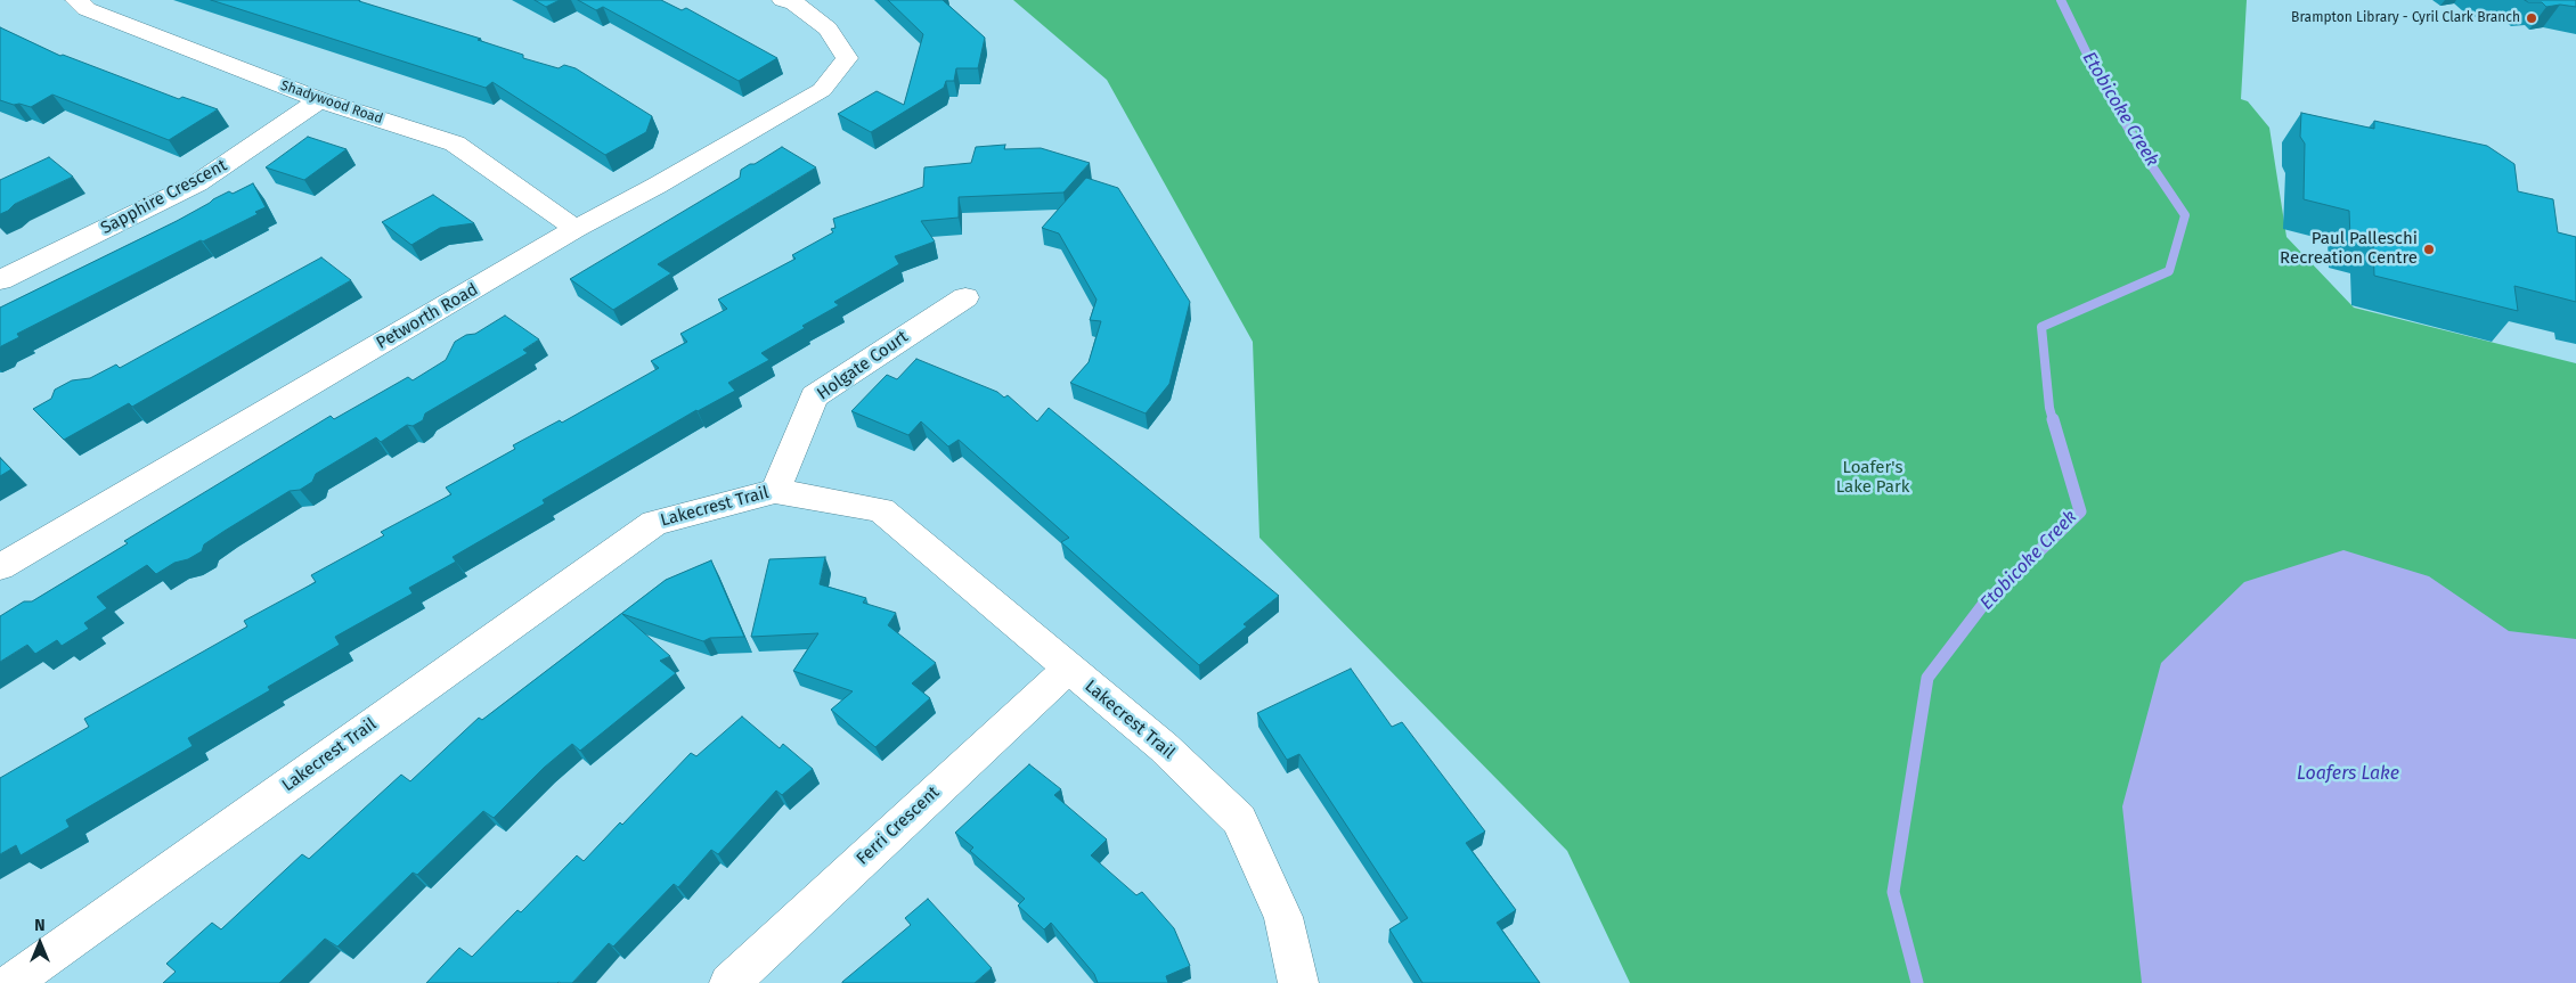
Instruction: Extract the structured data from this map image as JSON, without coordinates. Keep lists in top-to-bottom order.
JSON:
{
  "streets": {
    "street": [
      "Shadywood Road",
      "Sapphire Crescent",
      "Petworth Road",
      "Holgate Court",
      "Lakecrest Trail",
      "Ferri Crescent"
    ]
  },
  "crossings": [
    ["Shadywood Road", "Sapphire Crescent"],
    ["Shadywood Road", "Petworth Road"],
    ["Holgate Court", "Lakecrest Trail"],
    ["Lakecrest Trail", "Ferri Crescent"]
  ],
  "water": ["Etobicoke Creek", "Loafers Lake"],
  "parks": ["Loafer's Lake Park"],
  "places": ["Brampton Library - Cyril Clark Branch", "Paul Palleschi Recreation Centre"],
  "north": "top"
}
